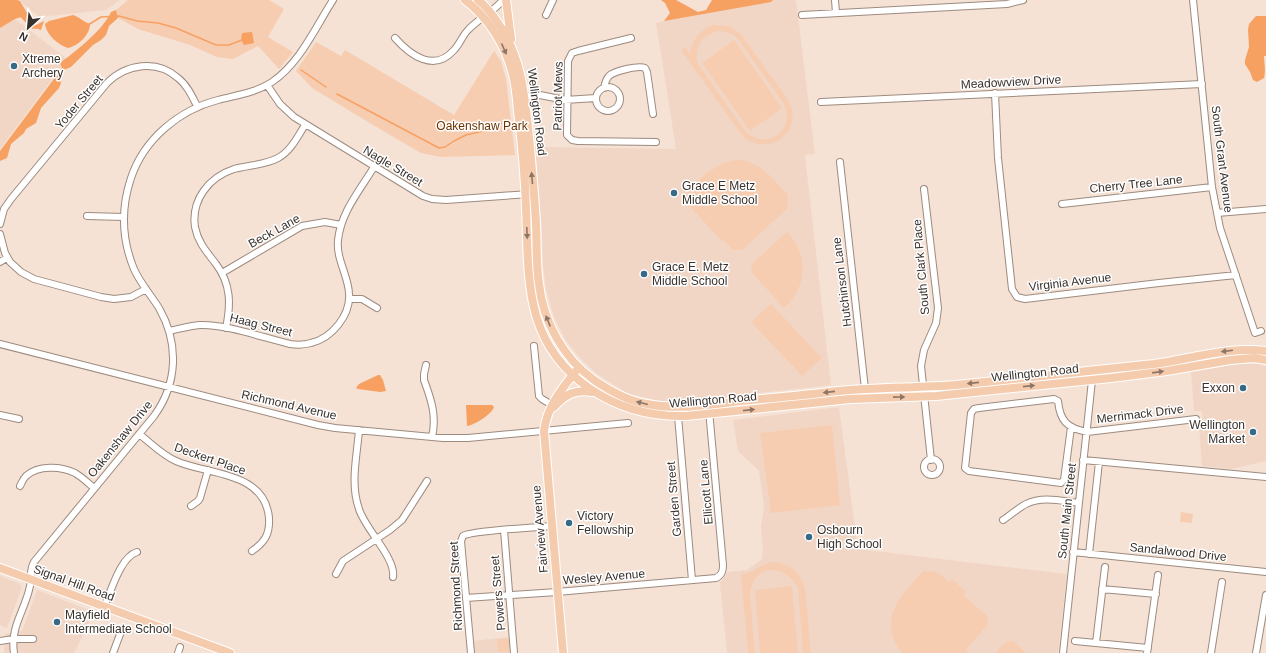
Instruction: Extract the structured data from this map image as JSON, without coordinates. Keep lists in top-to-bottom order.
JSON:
{
  "streets": {
    "main road": ["Wellington Road", "Fairview Avenue", "Signal Hill Road"],
    "street": [
      "Meadowview Drive",
      "Patriot Mews",
      "Yoder Street",
      "South Grant Avenue",
      "Nagle Street",
      "Cherry Tree Lane",
      "Beck Lane",
      "South Clark Place",
      "Hutchinson Lane",
      "Virginia Avenue",
      "Haag Street",
      "Richmond Avenue",
      "Merrimack Drive",
      "Oakenshaw Drive",
      "Deckert Place",
      "Ellicott Lane",
      "Garden Street",
      "South Main Street",
      "Sandalwood Drive",
      "Wesley Avenue",
      "Richmond Street",
      "Powers Street"
    ]
  },
  "crossings": [
    ["Meadowview Drive", "South Grant Avenue"],
    ["Meadowview Drive", "Virginia Avenue"],
    ["Yoder Street", "Oakenshaw Drive"],
    ["Wellington Road", "Nagle Street"],
    ["Wellington Road", "South Clark Place"],
    ["Wellington Road", "Hutchinson Lane"],
    ["Wellington Road", "Ellicott Lane"],
    ["Wellington Road", "Garden Street"],
    ["Wellington Road", "South Main Street"],
    ["Wellington Road", "Fairview Avenue"],
    ["South Grant Avenue", "Cherry Tree Lane"],
    ["South Grant Avenue", "Virginia Avenue"],
    ["Nagle Street", "Haag Street"],
    ["Nagle Street", "Oakenshaw Drive"],
    ["Beck Lane", "Haag Street"],
    ["Haag Street", "Oakenshaw Drive"],
    ["Richmond Avenue", "Oakenshaw Drive"],
    ["Richmond Avenue", "Fairview Avenue"],
    ["Merrimack Drive", "South Main Street"],
    ["Oakenshaw Drive", "Deckert Place"],
    ["Oakenshaw Drive", "Signal Hill Road"],
    ["Ellicott Lane", "Wesley Avenue"],
    ["Garden Street", "Wesley Avenue"],
    ["South Main Street", "Sandalwood Drive"],
    ["Fairview Avenue", "Wesley Avenue"],
    ["Fairview Avenue", "Richmond Street"],
    ["Wesley Avenue", "Richmond Street"],
    ["Wesley Avenue", "Powers Street"],
    ["Richmond Street", "Powers Street"]
  ],
  "parks": ["Oakenshaw Park"],
  "places": [
    "Xtreme Archery",
    "Grace E Metz Middle School",
    "Grace E. Metz Middle School",
    "Exxon",
    "Wellington Market",
    "Victory Fellowship",
    "Osbourn High School",
    "Mayfield Intermediate School"
  ],
  "north": "bottom left"
}
